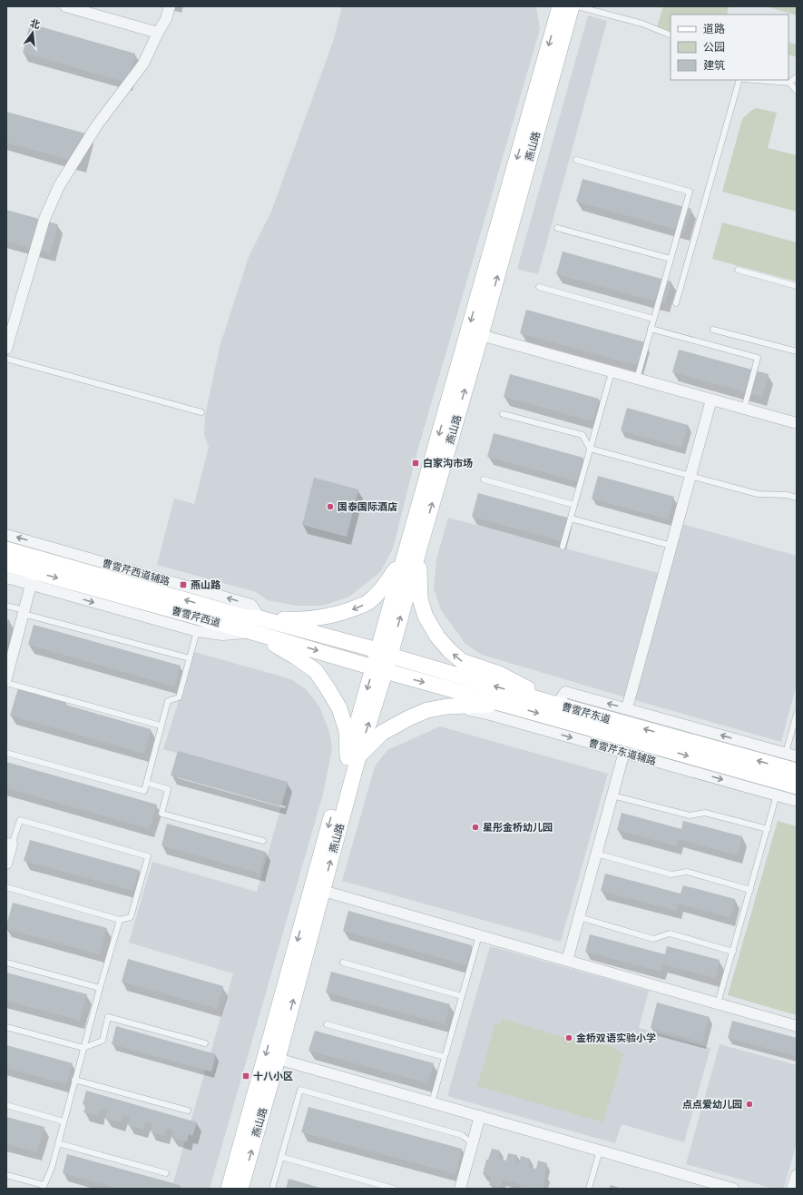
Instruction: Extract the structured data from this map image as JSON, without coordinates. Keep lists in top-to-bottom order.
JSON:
{
  "streets": {
    "main road": ["燕山路", "曹雪芹西道", "曹雪芹东道"],
    "street": ["曹雪芹西道辅路", "曹雪芹东道辅路"]
  },
  "crossings": [
    ["燕山路", "曹雪芹西道"],
    ["燕山路", "曹雪芹东道"],
    ["曹雪芹西道辅路", "曹雪芹西道"],
    ["曹雪芹西道", "曹雪芹东道"]
  ],
  "places": {
    "transit": ["白家沟市场", "燕山路", "十八小区"],
    "other": [
      "国泰国际酒店",
      "星彤金桥幼儿园",
      "金桥双语实验小学",
      "点点爱幼儿园"
    ]
  },
  "legend": ["道路", "公园", "建筑"],
  "north": "top"
}
